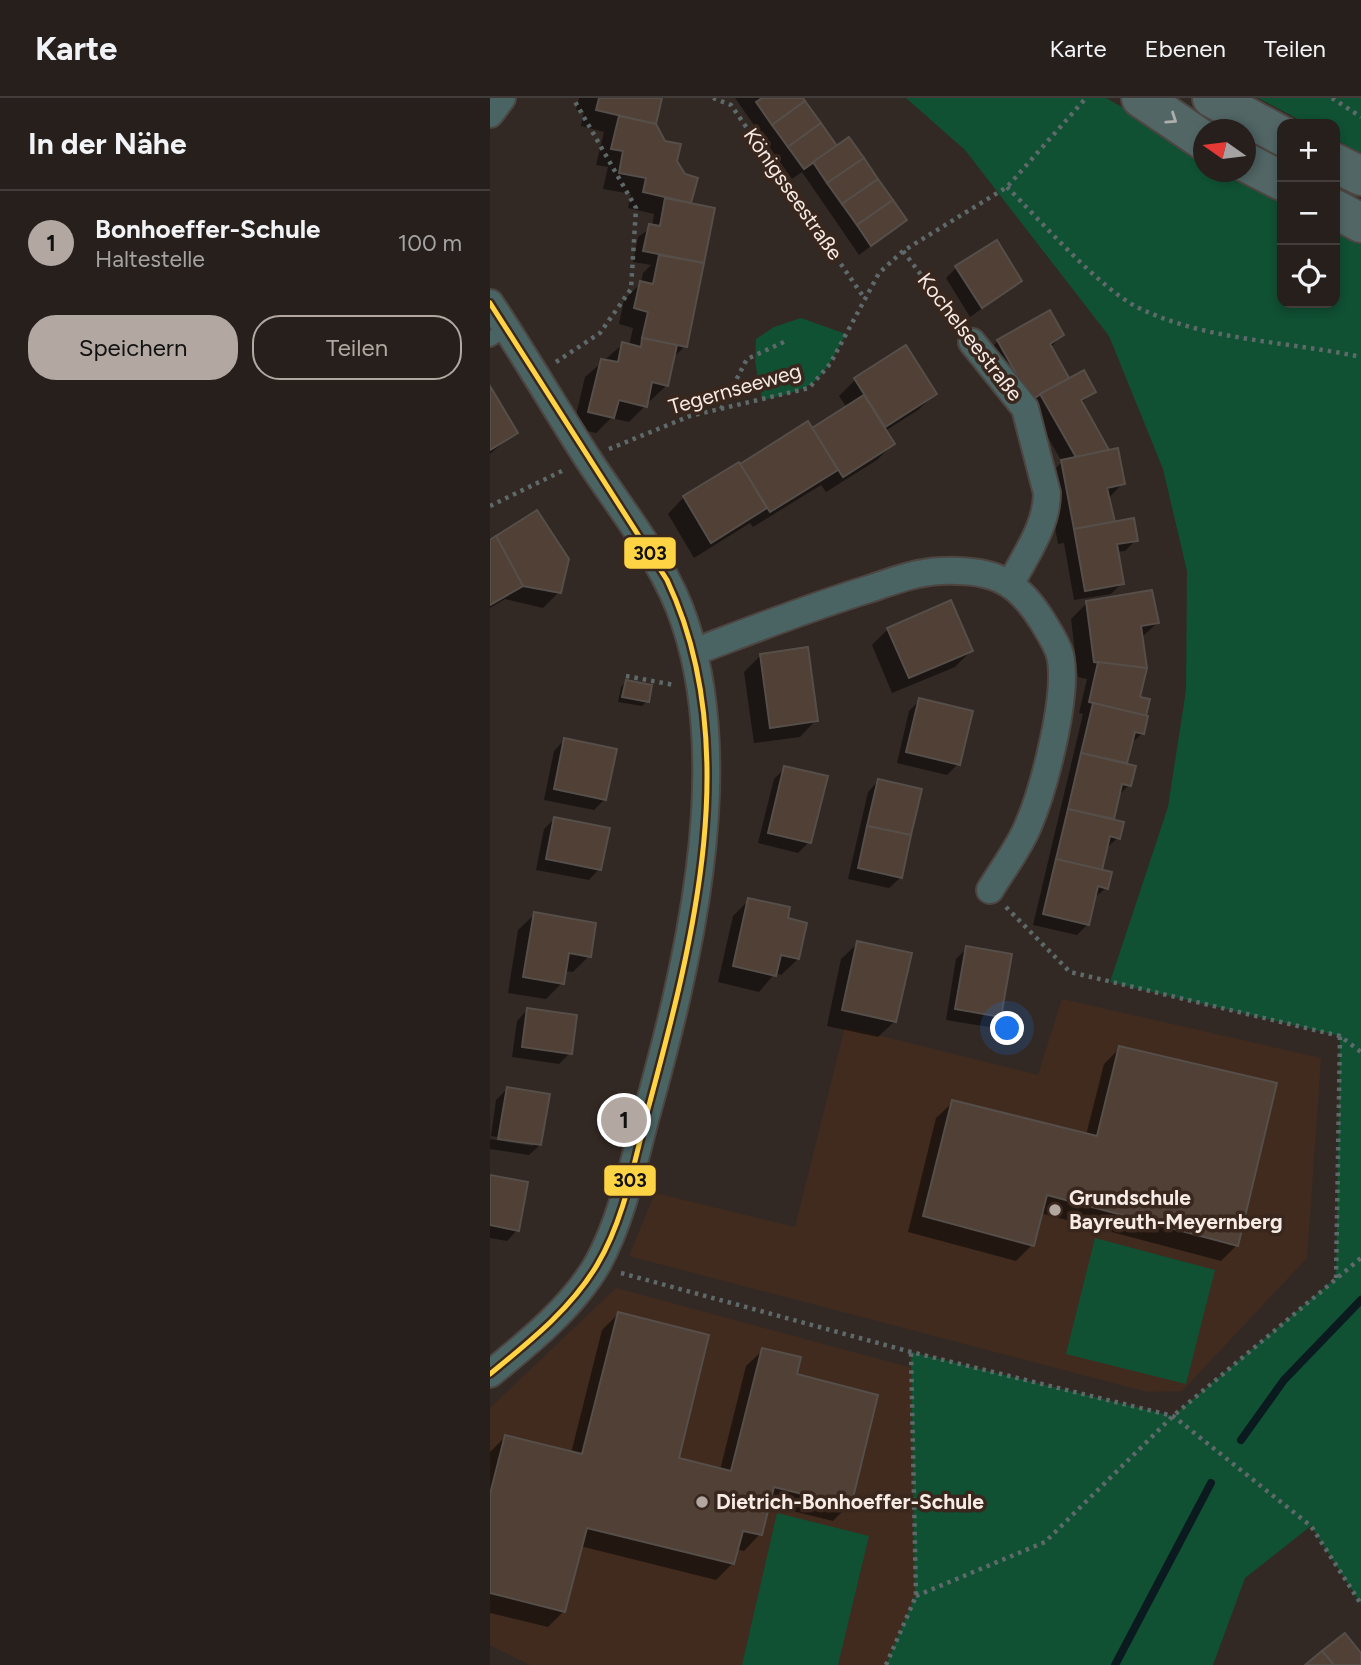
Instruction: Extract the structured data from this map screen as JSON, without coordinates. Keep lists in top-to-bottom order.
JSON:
{
  "streets": {
    "street": ["Kochelseestraße"],
    "path": ["Königsseestraße", "Tegernseeweg"]
  },
  "crossings": [
    ["Königsseestraße", "Tegernseeweg"],
    ["Kochelseestraße", "Tegernseeweg"]
  ],
  "places": ["Grundschule Bayreuth-Meyernberg", "Dietrich-Bonhoeffer-Schule"],
  "lines": ["transit line 303"],
  "north": "left",
  "page": {
    "header": "Karte",
    "nav": ["Karte", "Ebenen", "Teilen"],
    "heading": "In der Nähe",
    "map_buttons": ["+", "−"],
    "list": [
      {
        "mark": "1",
        "name": "Bonhoeffer-Schule",
        "note": "Haltestelle",
        "value": "100 m"
      }
    ],
    "buttons": ["Speichern", "Teilen"],
    "pins": "1"
  }
}
